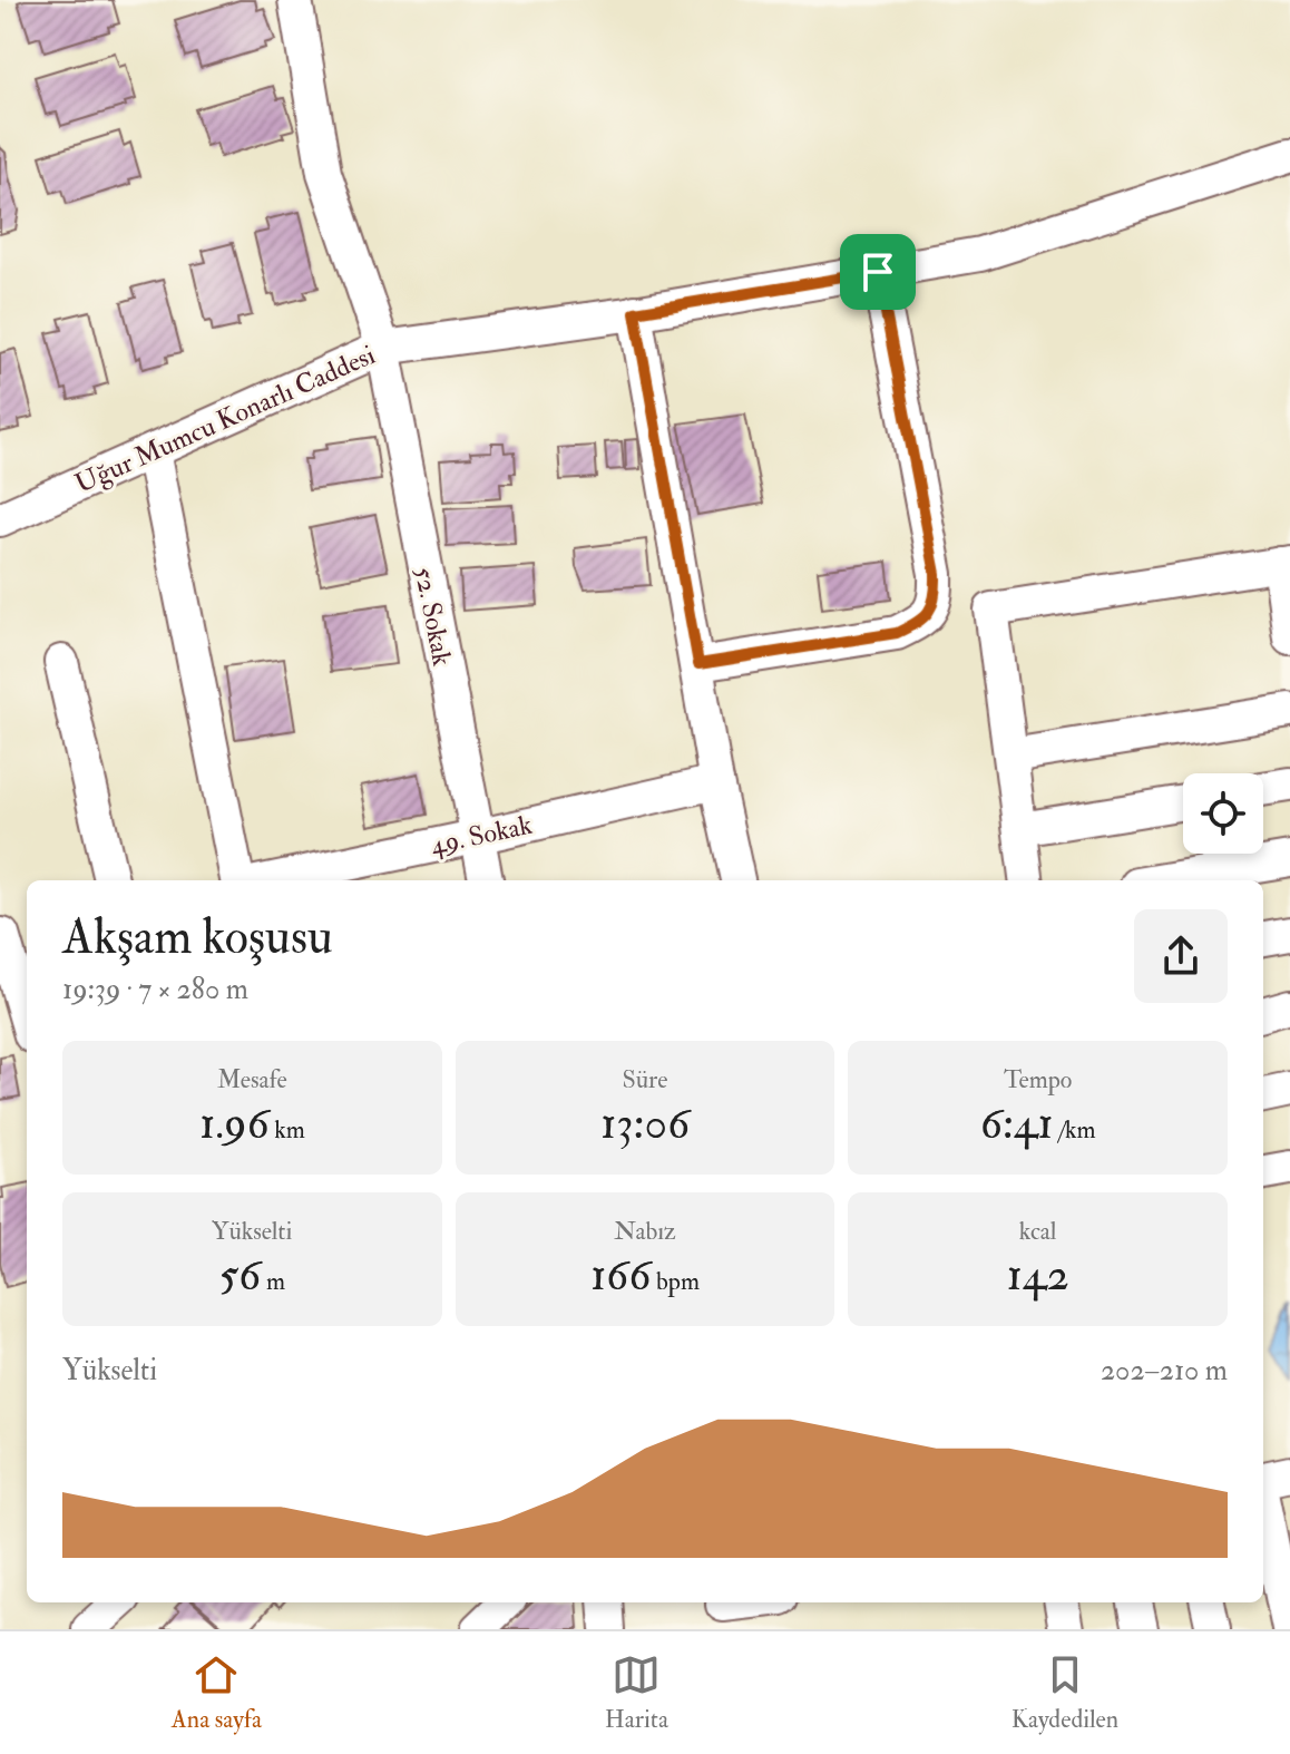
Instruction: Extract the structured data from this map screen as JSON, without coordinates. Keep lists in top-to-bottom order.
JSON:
{
  "streets": {
    "street": ["Uğur Mumcu Konarlı Caddesi", "52. Sokak", "49. Sokak"]
  },
  "crossings": [
    ["Uğur Mumcu Konarlı Caddesi", "52. Sokak"],
    ["52. Sokak", "49. Sokak"]
  ],
  "page": {
    "heading": ["Akşam koşusu", "19:39 · 7 × 280 m"],
    "stats": [
      ["Mesafe", "1.96 km"],
      ["Süre", "13:06"],
      ["Tempo", "6:41 /km"],
      ["Yükselti", "56 m"],
      ["Nabız", "166 bpm"],
      ["kcal", "142"]
    ],
    "chart": ["Yükselti", "202–210 m"],
    "tabs": ["Ana sayfa", "Harita", "Kaydedilen"]
  }
}
